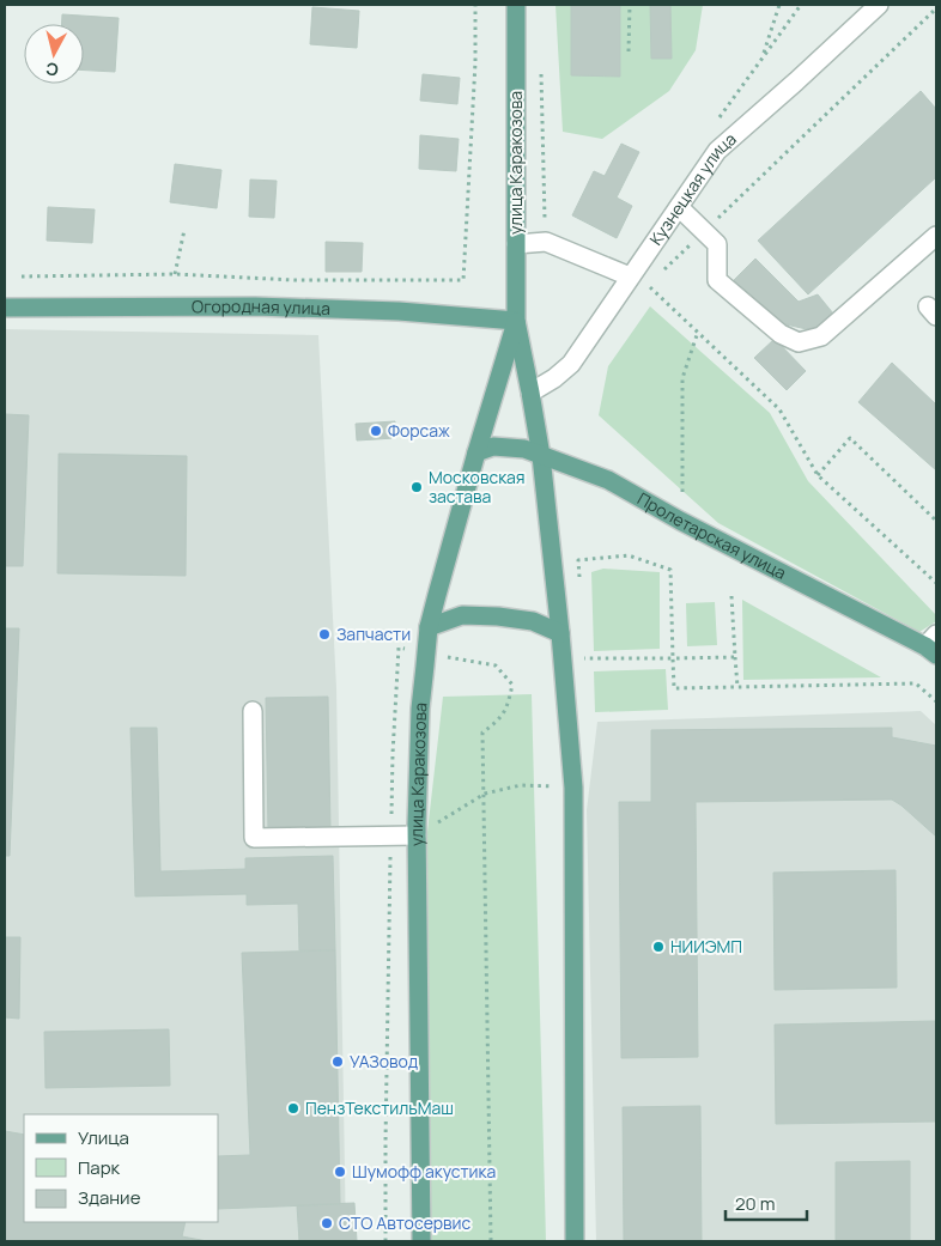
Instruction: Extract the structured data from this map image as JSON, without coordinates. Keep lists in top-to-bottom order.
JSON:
{
  "streets": {
    "main road": ["улица Каракозова", "Огородная улица", "Пролетарская улица"],
    "street": ["Кузнецкая улица"]
  },
  "crossings": [
    ["улица Каракозова", "Кузнецкая улица"],
    ["улица Каракозова", "Огородная улица"],
    ["улица Каракозова", "Пролетарская улица"]
  ],
  "places": [
    "Форсаж",
    "Московская застава",
    "Запчасти",
    "НИИЭМП",
    "УАЗовод",
    "ПензТекстильМаш",
    "Шумофф акустика",
    "СТО Автосервис"
  ],
  "legend": ["Улица", "Парк", "Здание"],
  "scale_bar": "20 m",
  "north": "bottom"
}
